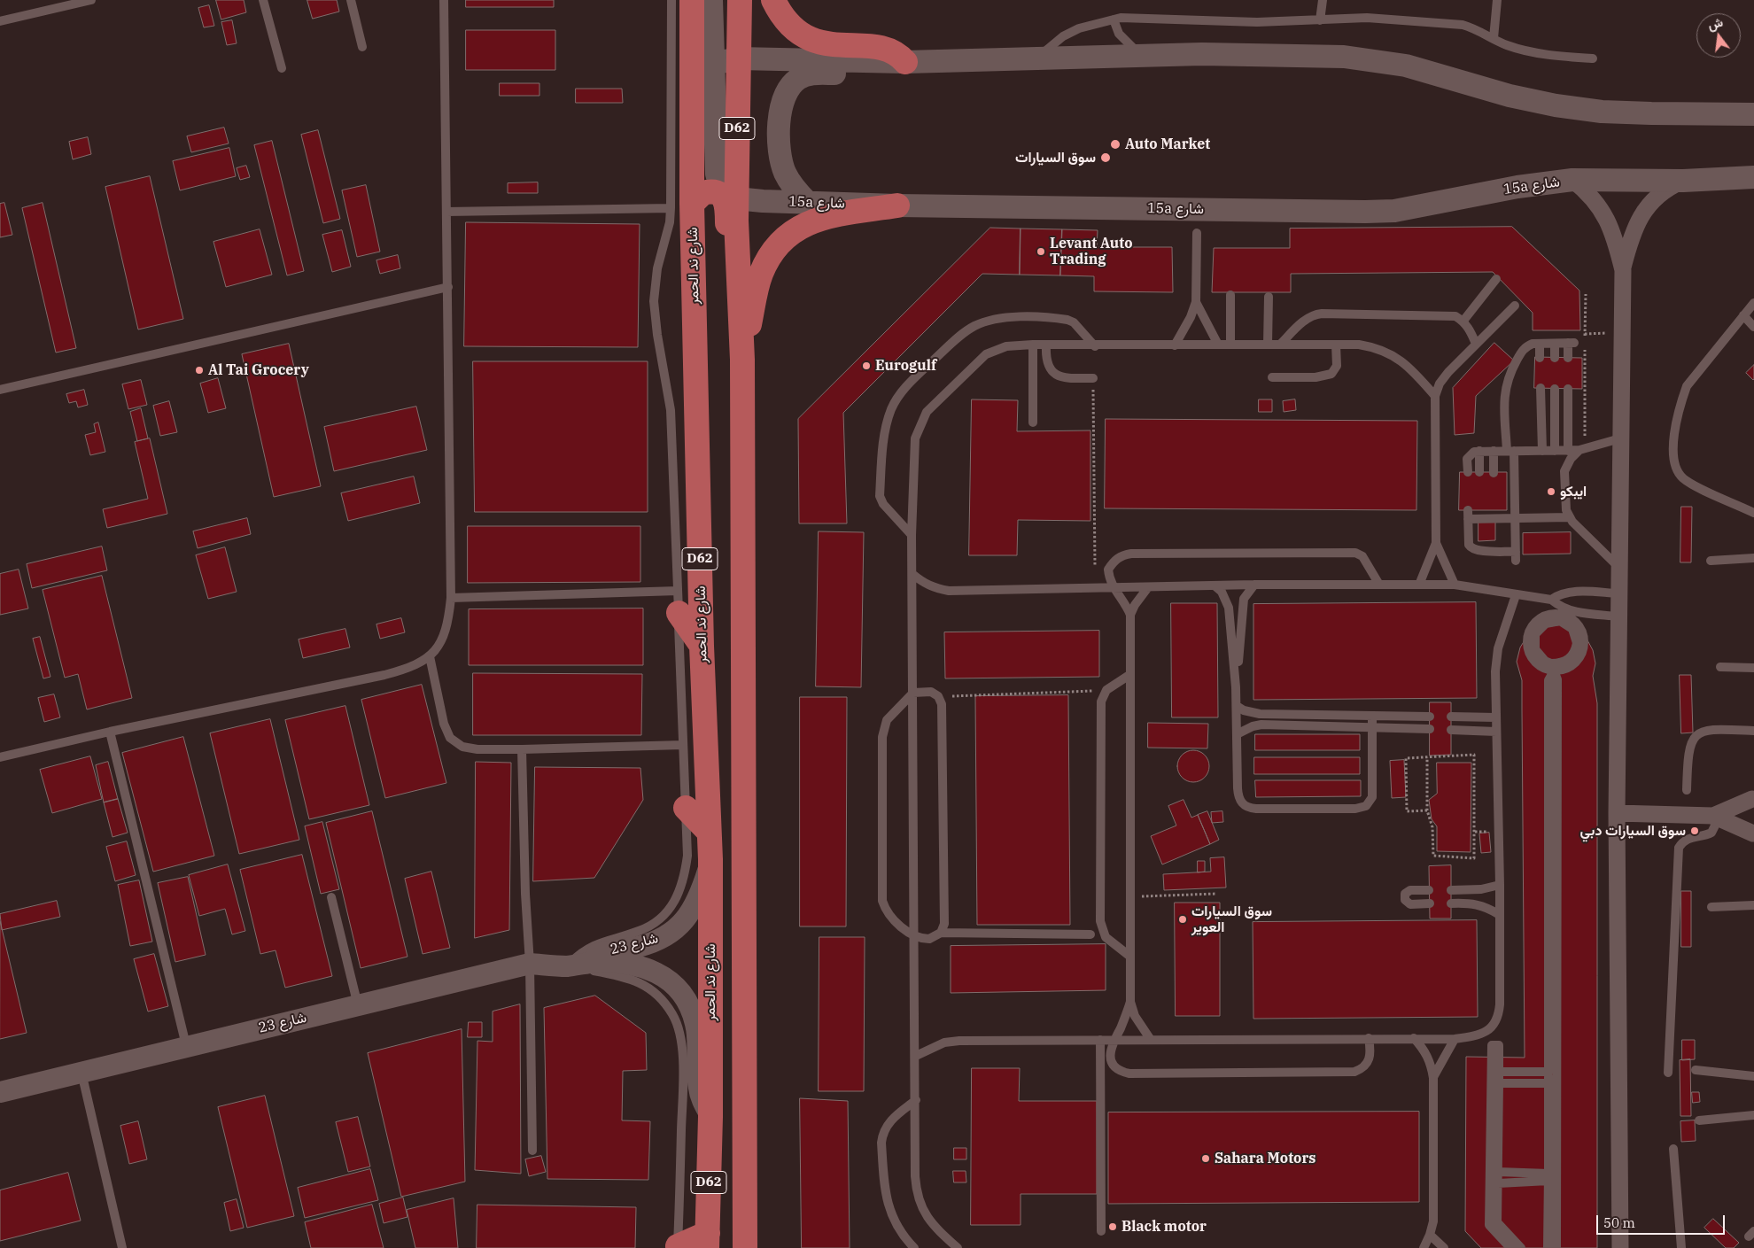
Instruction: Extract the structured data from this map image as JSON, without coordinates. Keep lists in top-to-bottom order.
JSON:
{
  "streets": {
    "main road": ["D62", "15a شارع", "شارع ند الحمر"],
    "street": ["شارع 23"]
  },
  "crossings": [
    ["D62", "15a شارع"],
    ["شارع ند الحمر", "شارع 23"]
  ],
  "places": [
    "Auto Market",
    "سوق السيارات",
    "Levant Auto Trading",
    "Eurogulf",
    "Al Tai Grocery",
    "ايبكو",
    "سوق السيارات دبي",
    "سوق السيارات العوير",
    "Sahara Motors",
    "Black motor"
  ],
  "scale_bar": "50 m",
  "north": "top"
}
